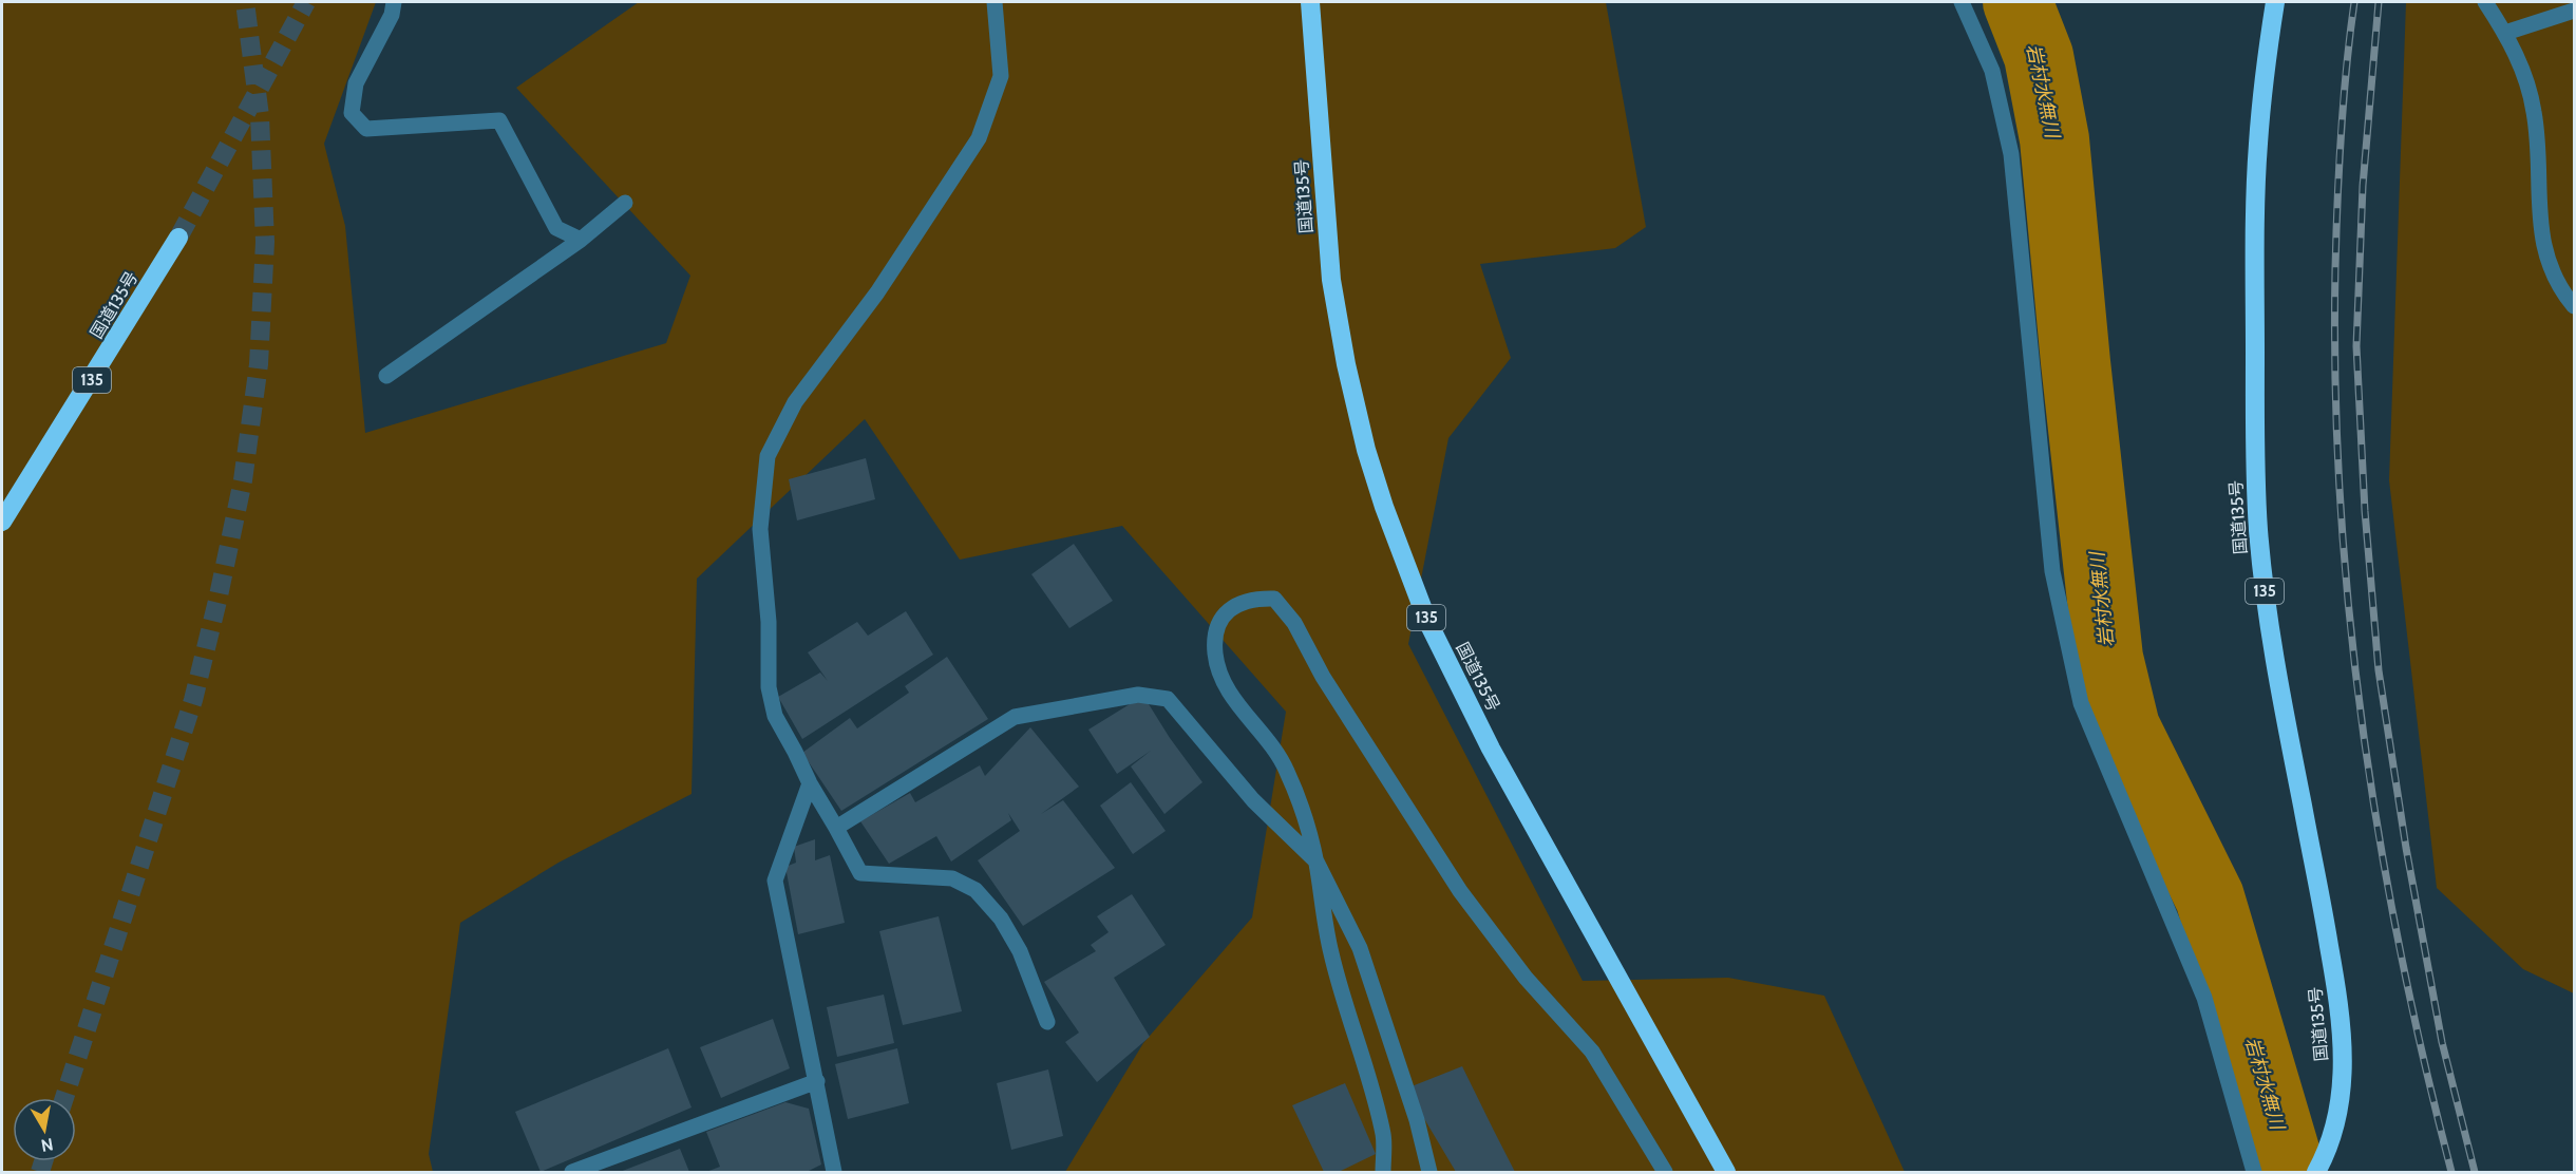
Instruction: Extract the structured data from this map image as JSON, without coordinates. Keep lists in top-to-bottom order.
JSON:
{
  "streets": {
    "highway": ["国道135号", "135"]
  },
  "water": ["岩村水無川"],
  "north": "bottom"
}
